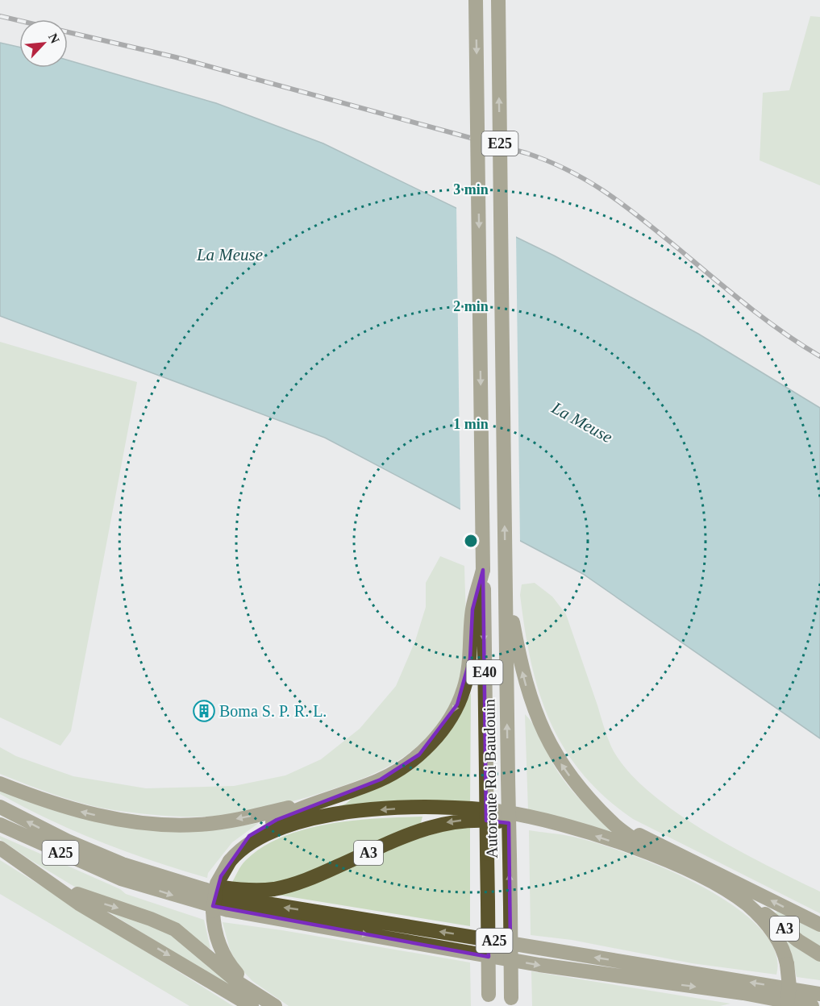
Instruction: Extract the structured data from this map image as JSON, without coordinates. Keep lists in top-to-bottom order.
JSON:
{
  "streets": {
    "highway": [
      "E25",
      "E40",
      "Autoroute Roi Baudouin",
      "A25",
      "A3"
    ]
  },
  "crossings": [
    ["Autoroute Roi Baudouin", "A3"],
    ["A25", "A3"]
  ],
  "water": ["La Meuse"],
  "places": {
    "building": ["Boma S. P. R. L."]
  },
  "north": "top right",
  "rings": ["3 min", "2 min", "1 min"]
}
